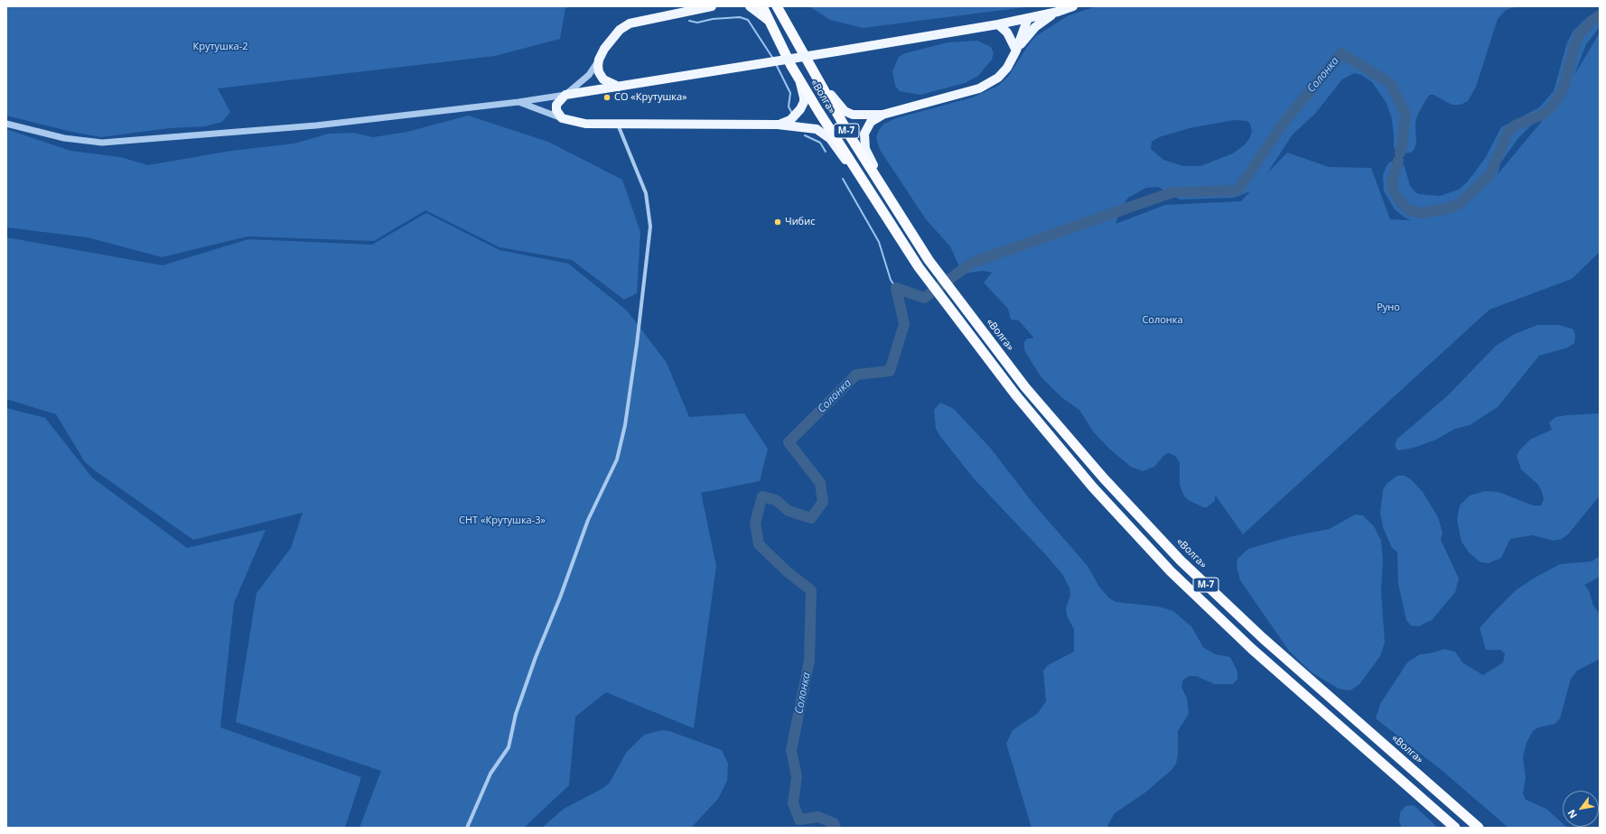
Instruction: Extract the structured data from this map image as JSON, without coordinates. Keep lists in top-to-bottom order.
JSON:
{
  "streets": {
    "highway": ["«Волга»", "М-7"]
  },
  "water": ["Солонка"],
  "parks": [
    "Крутушка-2",
    "Руно",
    "Солонка",
    "СНТ «Крутушка-3»"
  ],
  "places": ["СО «Крутушка»", "Чибис"],
  "north": "bottom left"
}
